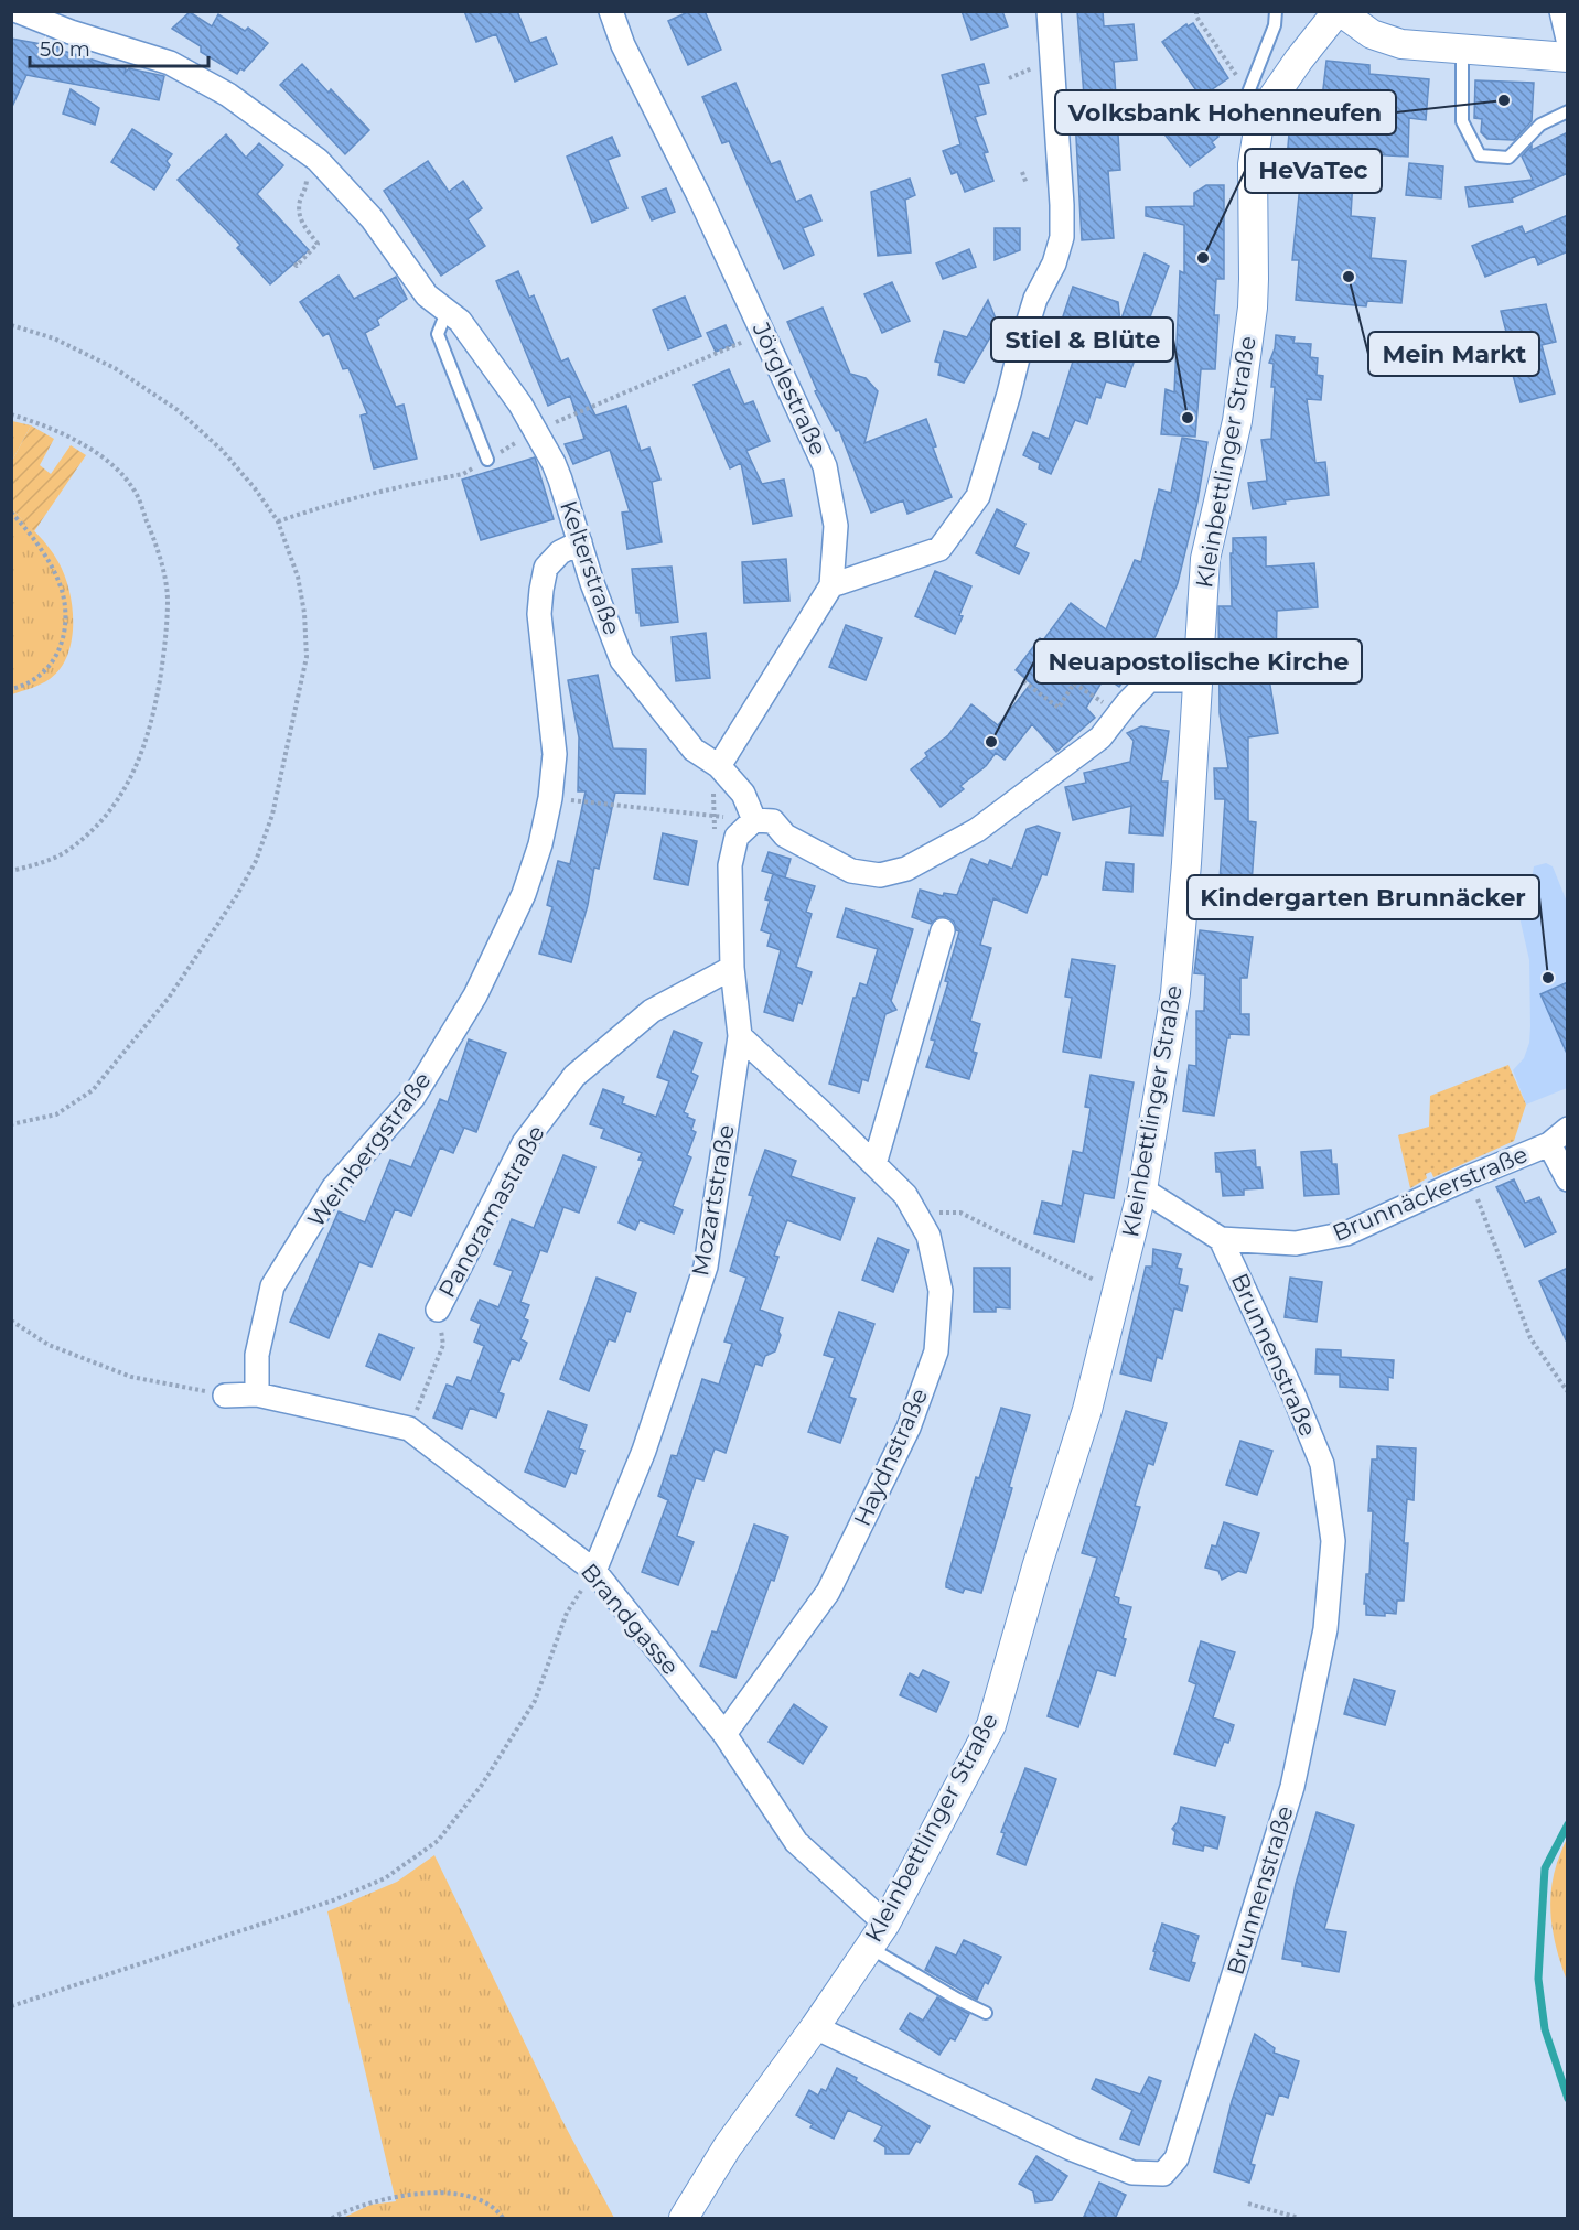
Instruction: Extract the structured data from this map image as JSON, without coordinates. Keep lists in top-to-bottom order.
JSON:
{
  "streets": {
    "street": [
      "Jörglestraße",
      "Kleinbettlinger Straße",
      "Kelterstraße",
      "Weinbergstraße",
      "Brunnäckerstraße",
      "Mozartstraße",
      "Panoramastraße",
      "Brunnenstraße",
      "Haydnstraße",
      "Brandgasse"
    ]
  },
  "crossings": [
    ["Jörglestraße", "Kelterstraße"],
    ["Kleinbettlinger Straße", "Brunnäckerstraße"],
    ["Kleinbettlinger Straße", "Brunnenstraße"],
    ["Kleinbettlinger Straße", "Brandgasse"],
    ["Kelterstraße", "Weinbergstraße"],
    ["Kelterstraße", "Mozartstraße"],
    ["Weinbergstraße", "Brandgasse"],
    ["Brunnäckerstraße", "Brunnenstraße"],
    ["Mozartstraße", "Panoramastraße"],
    ["Mozartstraße", "Haydnstraße"],
    ["Mozartstraße", "Brandgasse"],
    ["Haydnstraße", "Brandgasse"]
  ],
  "places": [
    "Volksbank Hohenneufen",
    "HeVaTec",
    "Mein Markt",
    "Stiel & Blüte",
    "Neuapostolische Kirche",
    "Kindergarten Brunnäcker"
  ],
  "scale_bar": "50 m"
}
